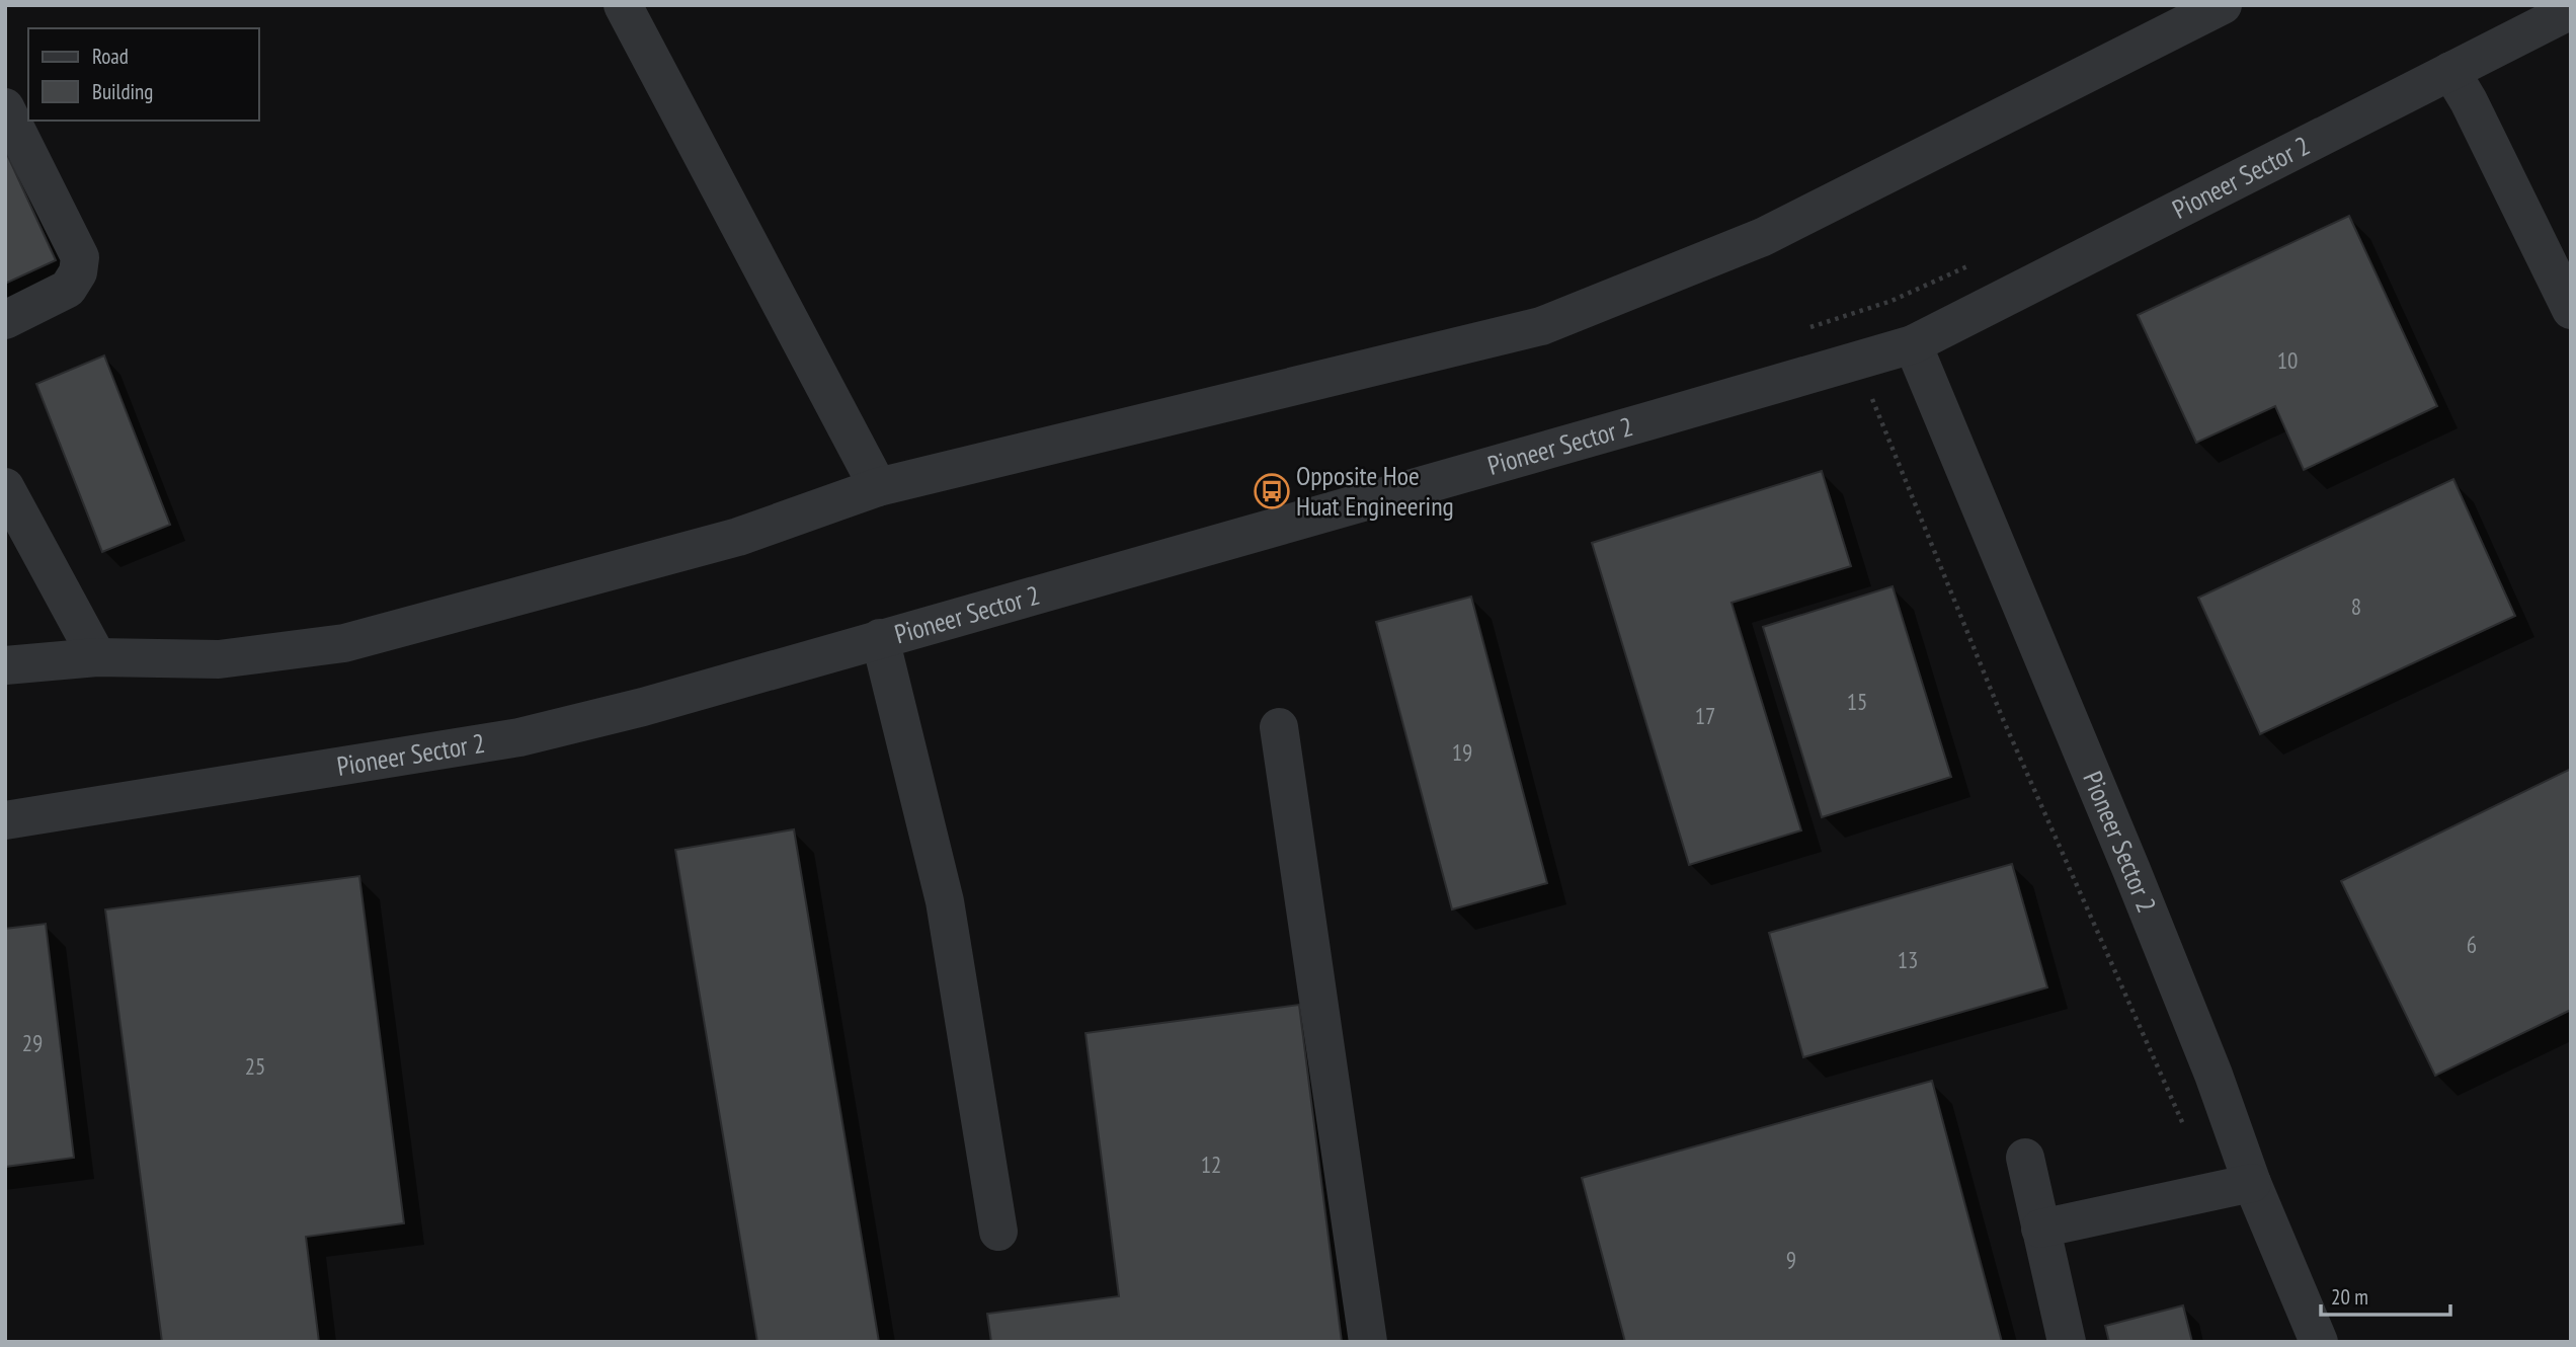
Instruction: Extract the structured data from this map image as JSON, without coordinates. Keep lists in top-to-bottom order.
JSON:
{
  "streets": {
    "street": ["Pioneer Sector 2"]
  },
  "places": {
    "bus stop": ["Opposite Hoe Huat Engineering"]
  },
  "house_numbers": [
    "10",
    "8",
    "15",
    "17",
    "19",
    "6",
    "13",
    "29",
    "25",
    "12",
    "9"
  ],
  "legend": ["Road", "Building"],
  "scale_bar": "20 m"
}
